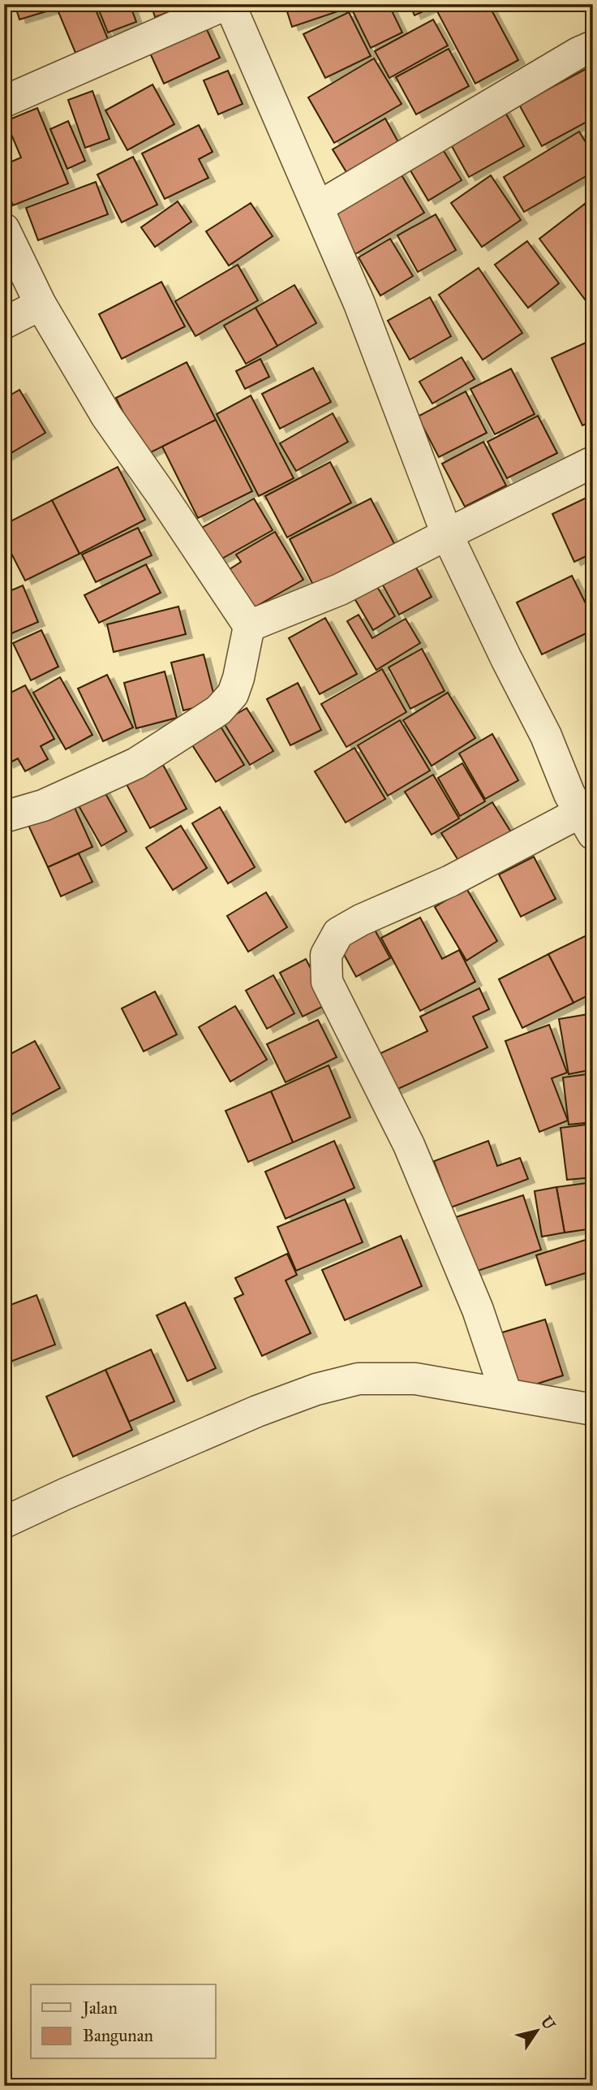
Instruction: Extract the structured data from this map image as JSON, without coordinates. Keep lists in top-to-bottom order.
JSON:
{
  "legend": ["Jalan", "Bangunan"],
  "north": "top right"
}
